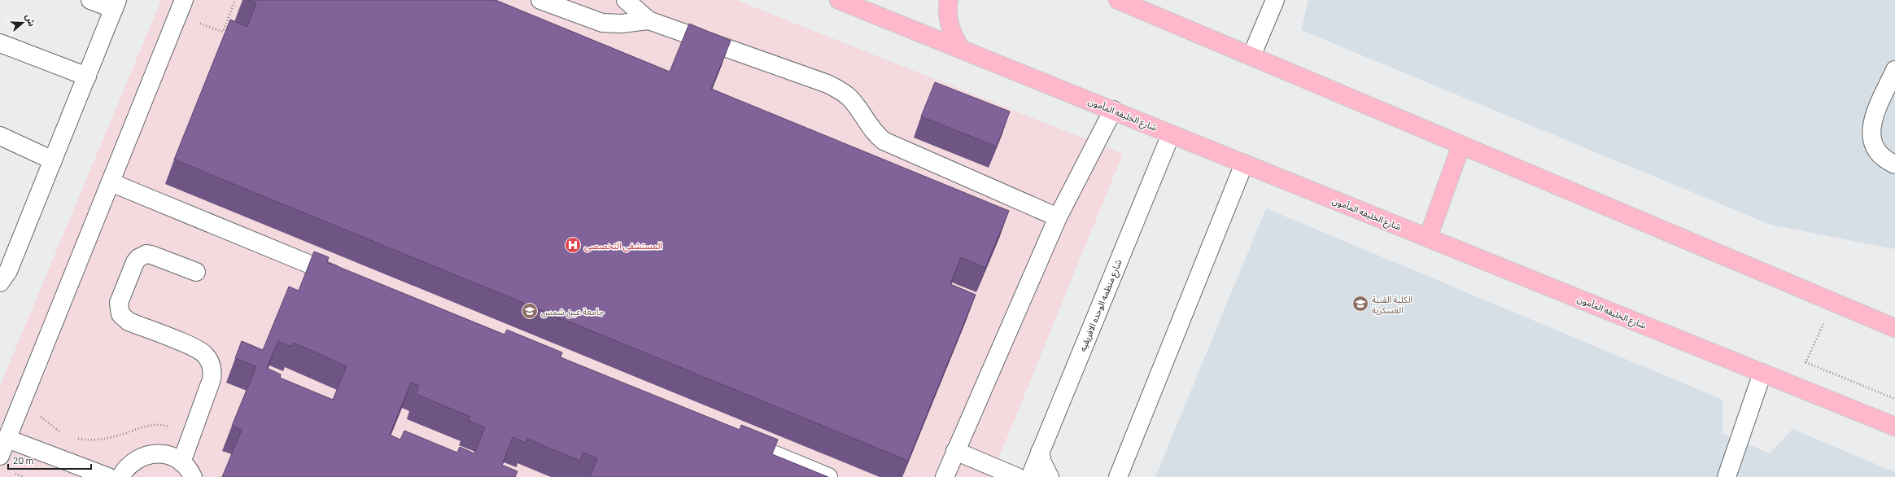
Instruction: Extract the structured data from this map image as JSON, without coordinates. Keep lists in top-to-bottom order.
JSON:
{
  "streets": {
    "main road": ["شارع الخليفه المأمون"],
    "street": ["شارع منظمه الوحده الافريقيه"]
  },
  "crossings": [
    ["شارع الخليفه المأمون", "شارع منظمه الوحده الافريقيه"]
  ],
  "places": {
    "hospital": ["المستشفى التخصصى"],
    "school or university": ["الكلية الفنية العسكرية", "جامعة عين شمس"]
  },
  "scale_bar": "20 m",
  "north": "right"
}
